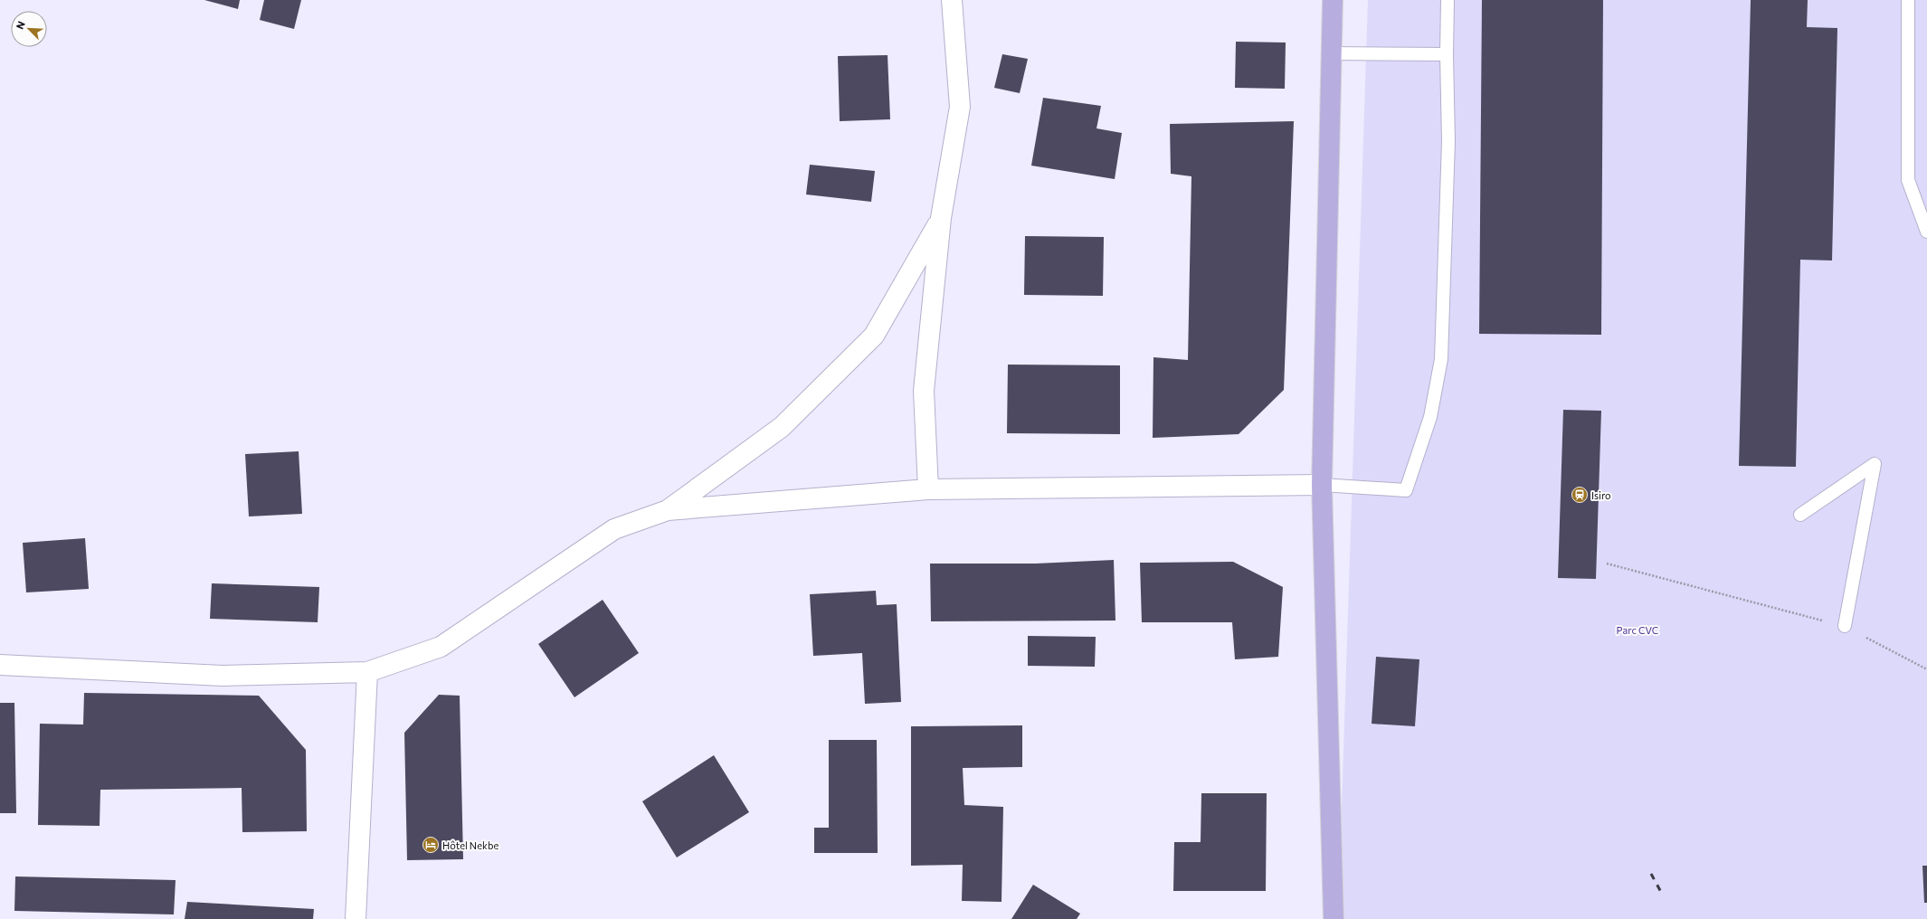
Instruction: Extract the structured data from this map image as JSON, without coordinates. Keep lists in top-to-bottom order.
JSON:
{
  "parks": ["Parc CVC"],
  "places": {
    "station": ["Isiro"],
    "hotel": ["Hôtel Nekbe"]
  },
  "north": "top left"
}
